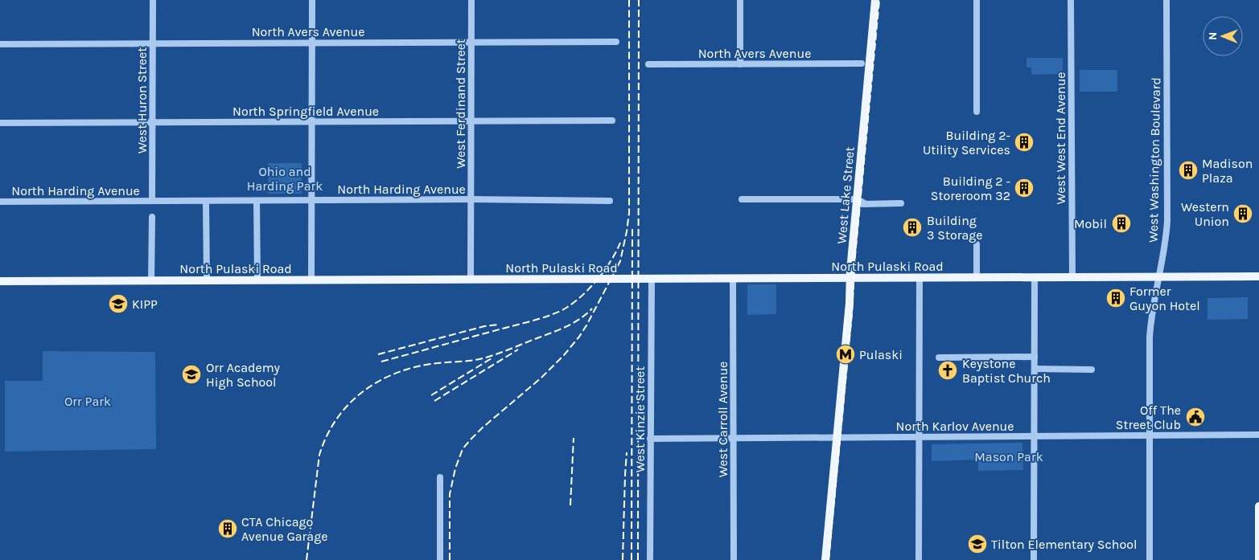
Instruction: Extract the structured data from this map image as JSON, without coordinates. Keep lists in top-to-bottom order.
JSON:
{
  "streets": {
    "main road": ["West Lake Street", "North Pulaski Road"],
    "street": [
      "North Avers Avenue",
      "West Huron Street",
      "West Ferdinand Street",
      "North Springfield Avenue",
      "West West End Avenue",
      "West Washington Boulevard",
      "North Harding Avenue",
      "West Kinzie Street",
      "West Carroll Avenue",
      "North Karlov Avenue"
    ]
  },
  "crossings": [
    ["North Avers Avenue", "West Huron Street"],
    ["North Avers Avenue", "West Ferdinand Street"],
    ["North Avers Avenue", "West Lake Street"],
    ["West Huron Street", "North Springfield Avenue"],
    ["West Huron Street", "North Harding Avenue"],
    ["West Ferdinand Street", "North Springfield Avenue"],
    ["West Ferdinand Street", "North Harding Avenue"],
    ["West Ferdinand Street", "North Pulaski Road"],
    ["West West End Avenue", "North Pulaski Road"],
    ["West Washington Boulevard", "North Pulaski Road"],
    ["West Washington Boulevard", "North Karlov Avenue"],
    ["West Lake Street", "North Pulaski Road"],
    ["West Lake Street", "North Karlov Avenue"],
    ["North Pulaski Road", "West Kinzie Street"],
    ["North Pulaski Road", "West Carroll Avenue"],
    ["West Kinzie Street", "North Karlov Avenue"],
    ["West Carroll Avenue", "North Karlov Avenue"]
  ],
  "parks": ["Ohio and Harding Park", "Orr Park", "Mason Park"],
  "places": {
    "building": [
      "Building 2- Utility Services",
      "Madison Plaza",
      "Building 2 - Storeroom 32",
      "Western Union",
      "Mobil",
      "Building 3 Storage",
      "Former Guyon Hotel",
      "CTA Chicago Avenue Garage"
    ],
    "school or university": ["KIPP", "Orr Academy High School", "Tilton Elementary School"],
    "metro station": ["Pulaski"],
    "church": ["Keystone Baptist Church"],
    "public building": ["Off The Street Club"]
  },
  "north": "left"
}
